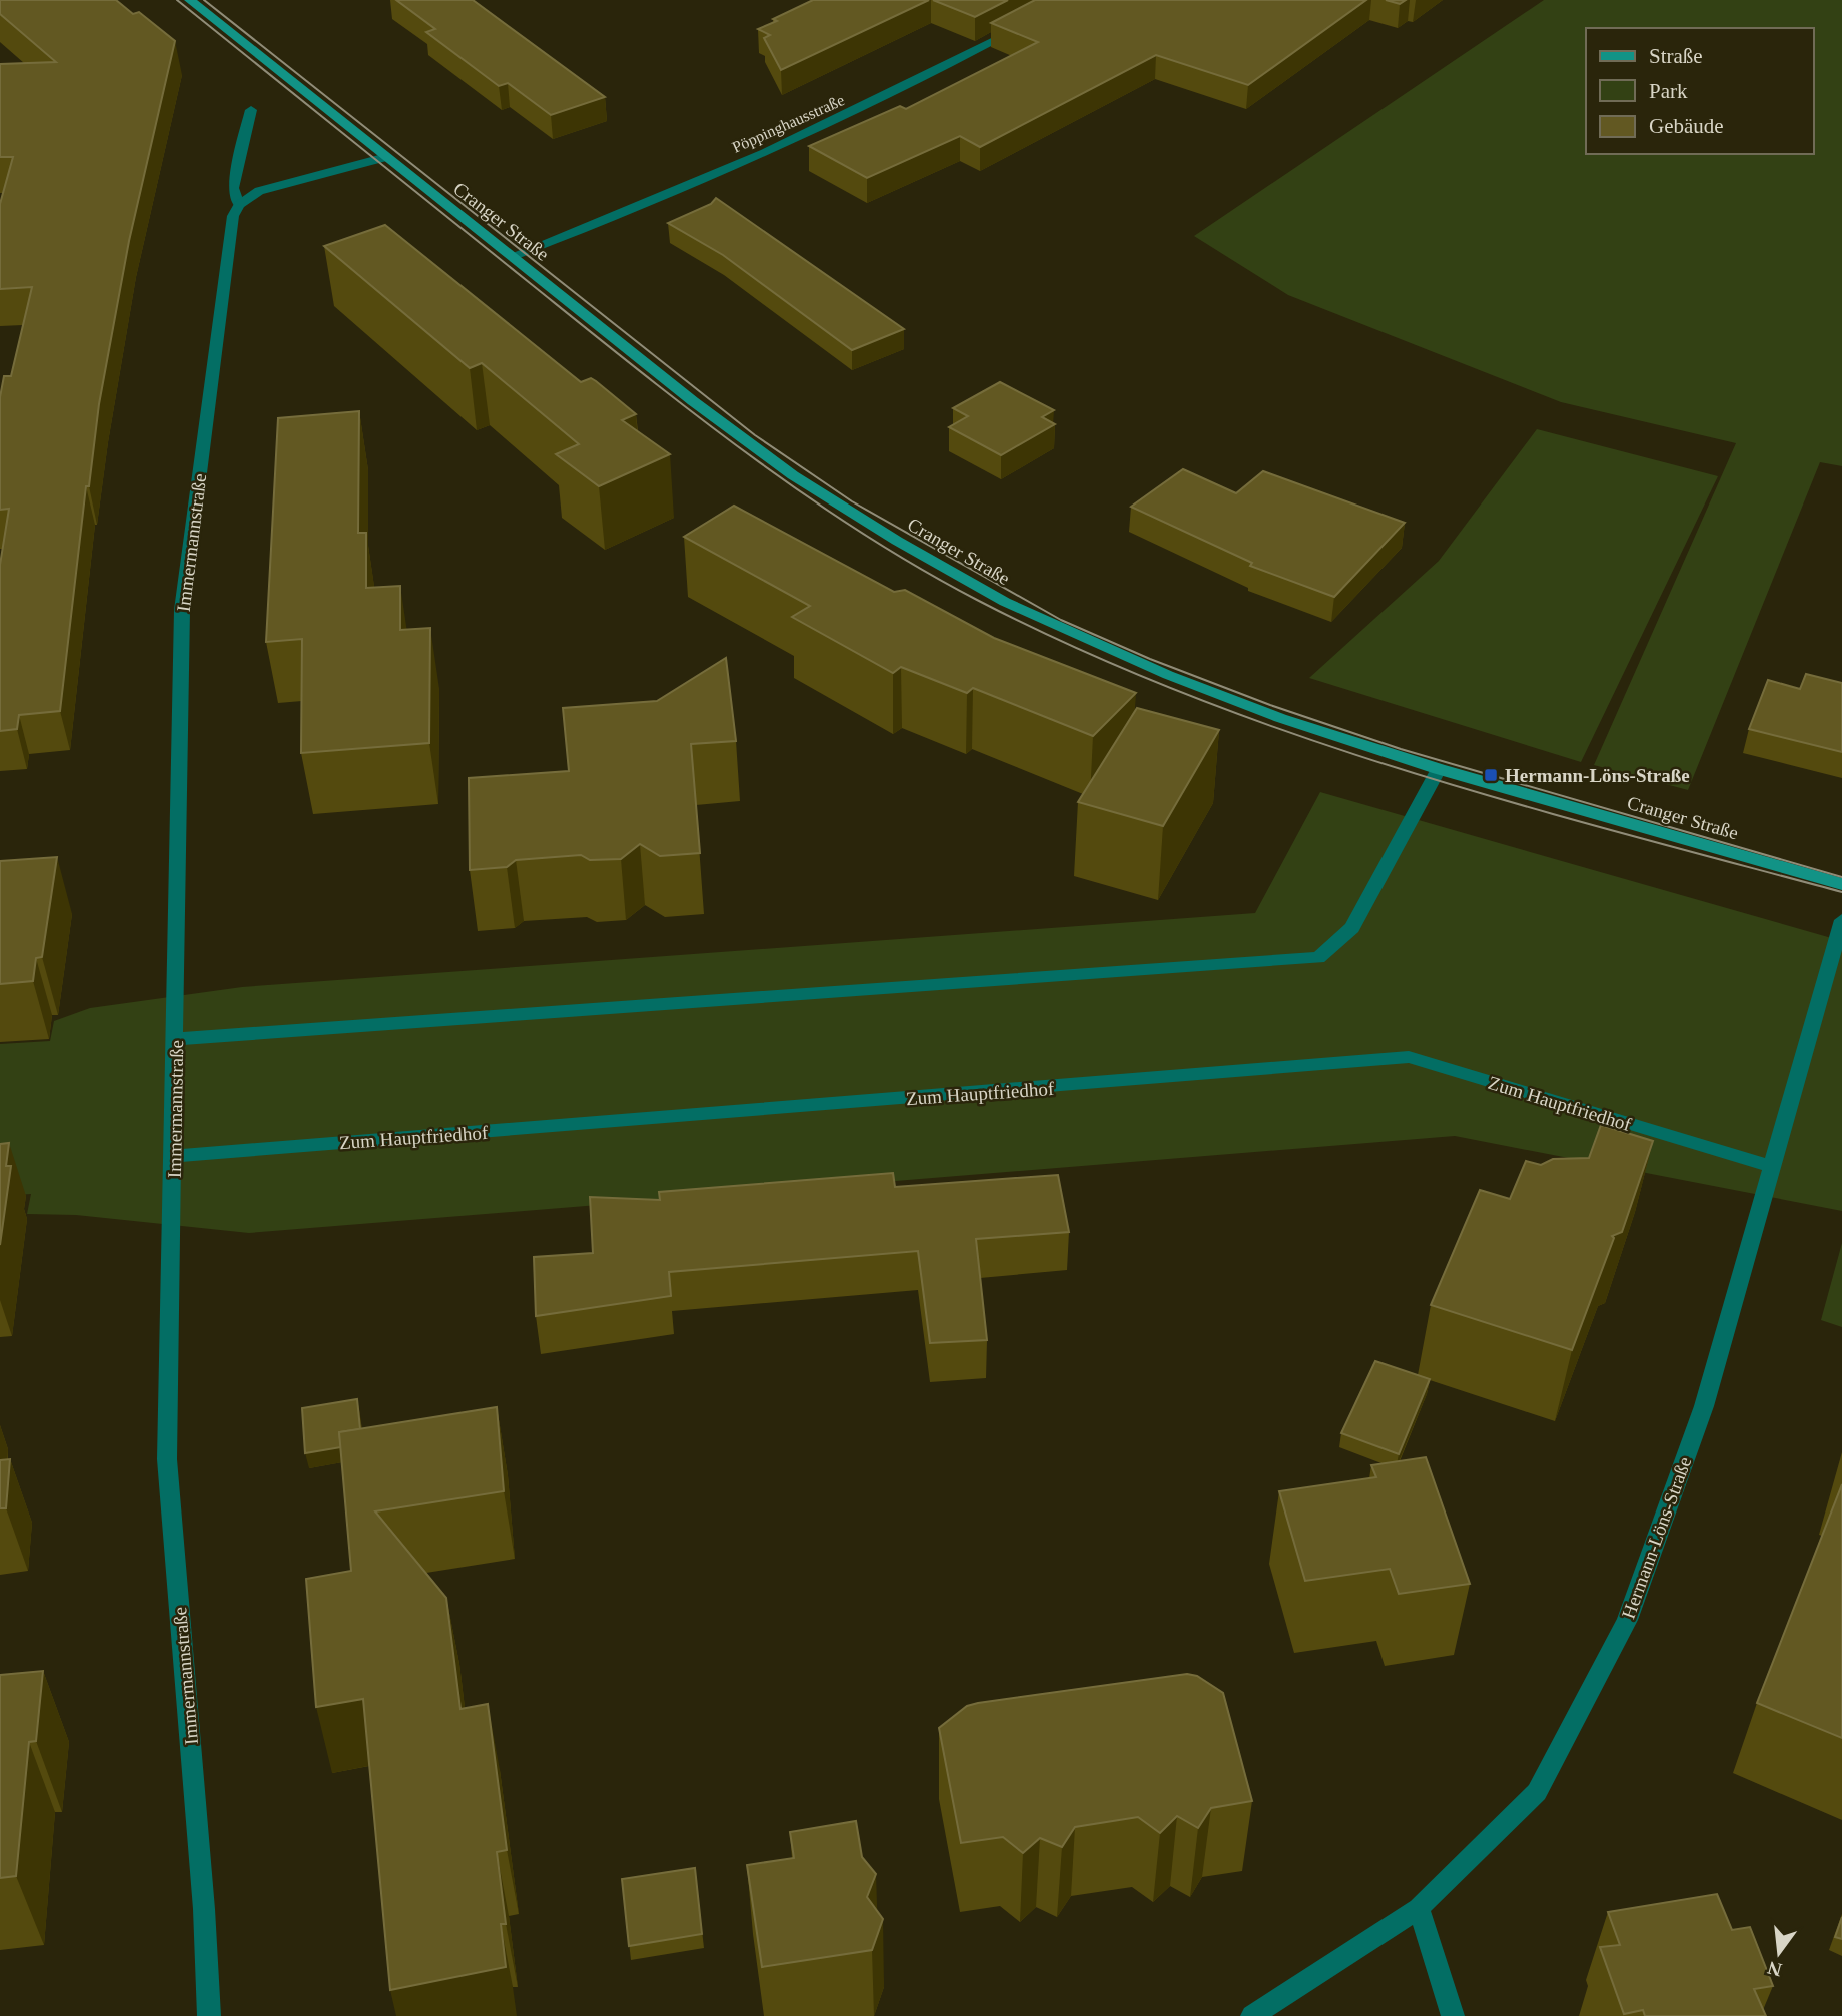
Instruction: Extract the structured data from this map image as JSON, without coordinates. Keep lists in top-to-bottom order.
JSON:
{
  "streets": {
    "main road": ["Cranger Straße"],
    "street": [
      "Pöppinghausstraße",
      "Immermannstraße",
      "Zum Hauptfriedhof",
      "Hermann-Löns-Straße"
    ]
  },
  "crossings": [
    ["Pöppinghausstraße", "Cranger Straße"],
    ["Immermannstraße", "Zum Hauptfriedhof"],
    ["Zum Hauptfriedhof", "Hermann-Löns-Straße"]
  ],
  "places": {
    "transit": ["Hermann-Löns-Straße"]
  },
  "legend": ["Straße", "Park", "Gebäude"],
  "north": "bottom"
}
